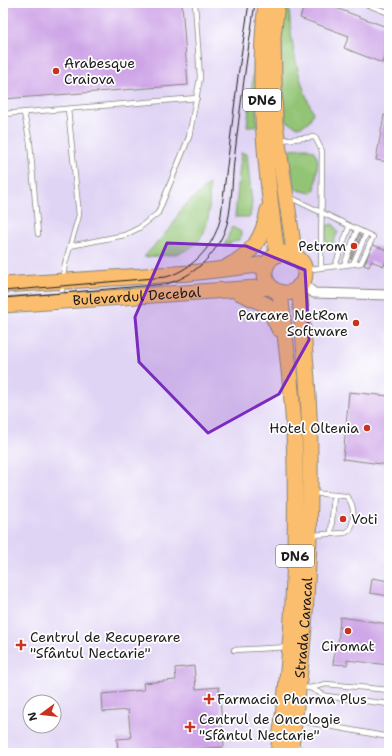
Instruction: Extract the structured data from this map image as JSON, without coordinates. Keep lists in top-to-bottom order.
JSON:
{
  "streets": {
    "main road": ["DN6", "Bulevardul Decebal", "Strada Caracal"]
  },
  "crossings": [
    ["DN6", "Bulevardul Decebal"],
    ["DN6", "Strada Caracal"],
    ["Bulevardul Decebal", "Strada Caracal"]
  ],
  "places": {
    "other": [
      "Arabesque Craiova",
      "Petrom",
      "Parcare NetRom Software",
      "Hotel Oltenia",
      "Voti",
      "Ciromat"
    ],
    "health": ["Centrul de Recuperare \"Sfântul Nectarie\"", "Farmacia Pharma Plus", "Centrul de Oncologie \"Sfântul Nectarie\""]
  },
  "north": "left"
}
